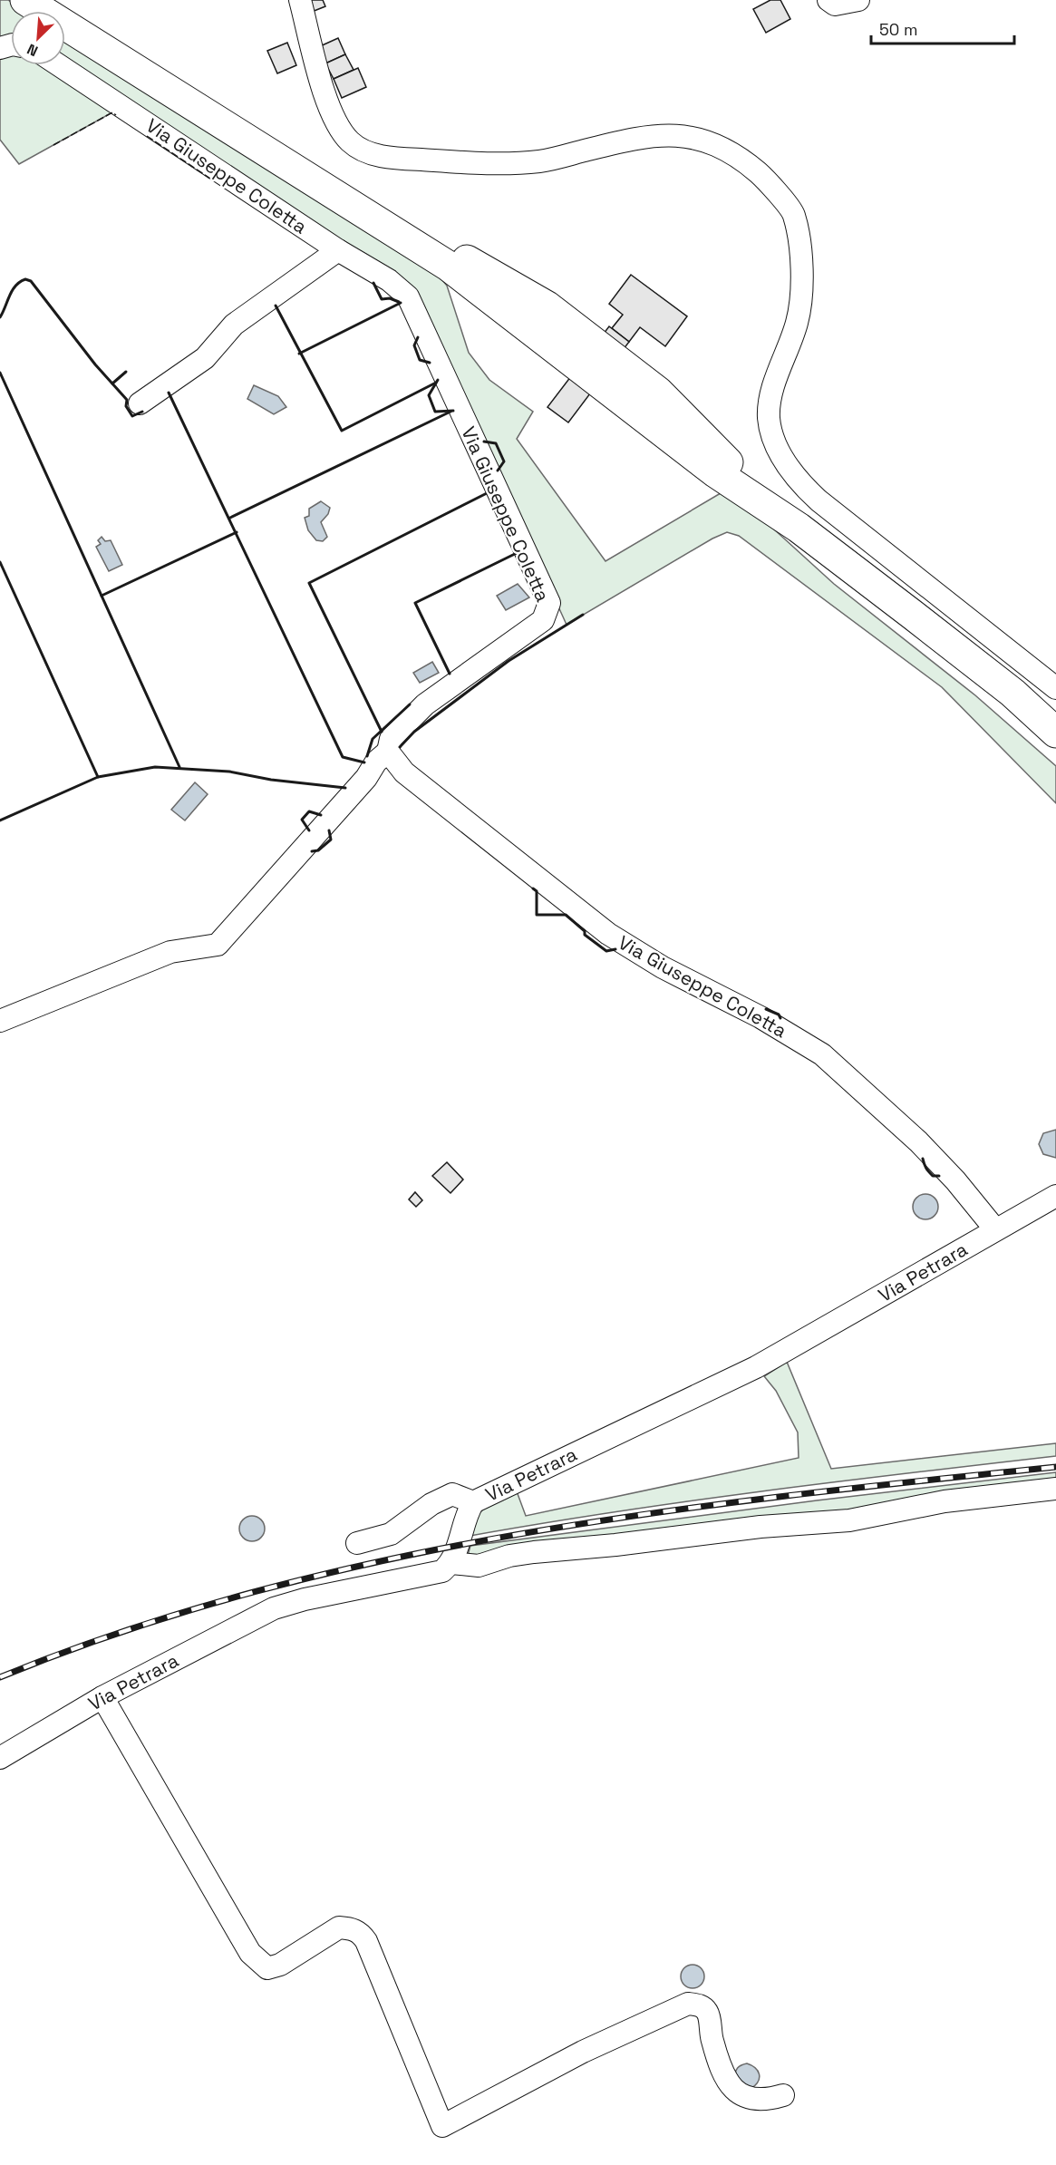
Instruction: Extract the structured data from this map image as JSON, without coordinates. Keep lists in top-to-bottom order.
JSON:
{
  "streets": {
    "street": ["Via Giuseppe Coletta", "Via Petrara"]
  },
  "crossings": [
    ["Via Giuseppe Coletta", "Via Petrara"]
  ],
  "scale_bar": "50 m",
  "north": "bottom left"
}
